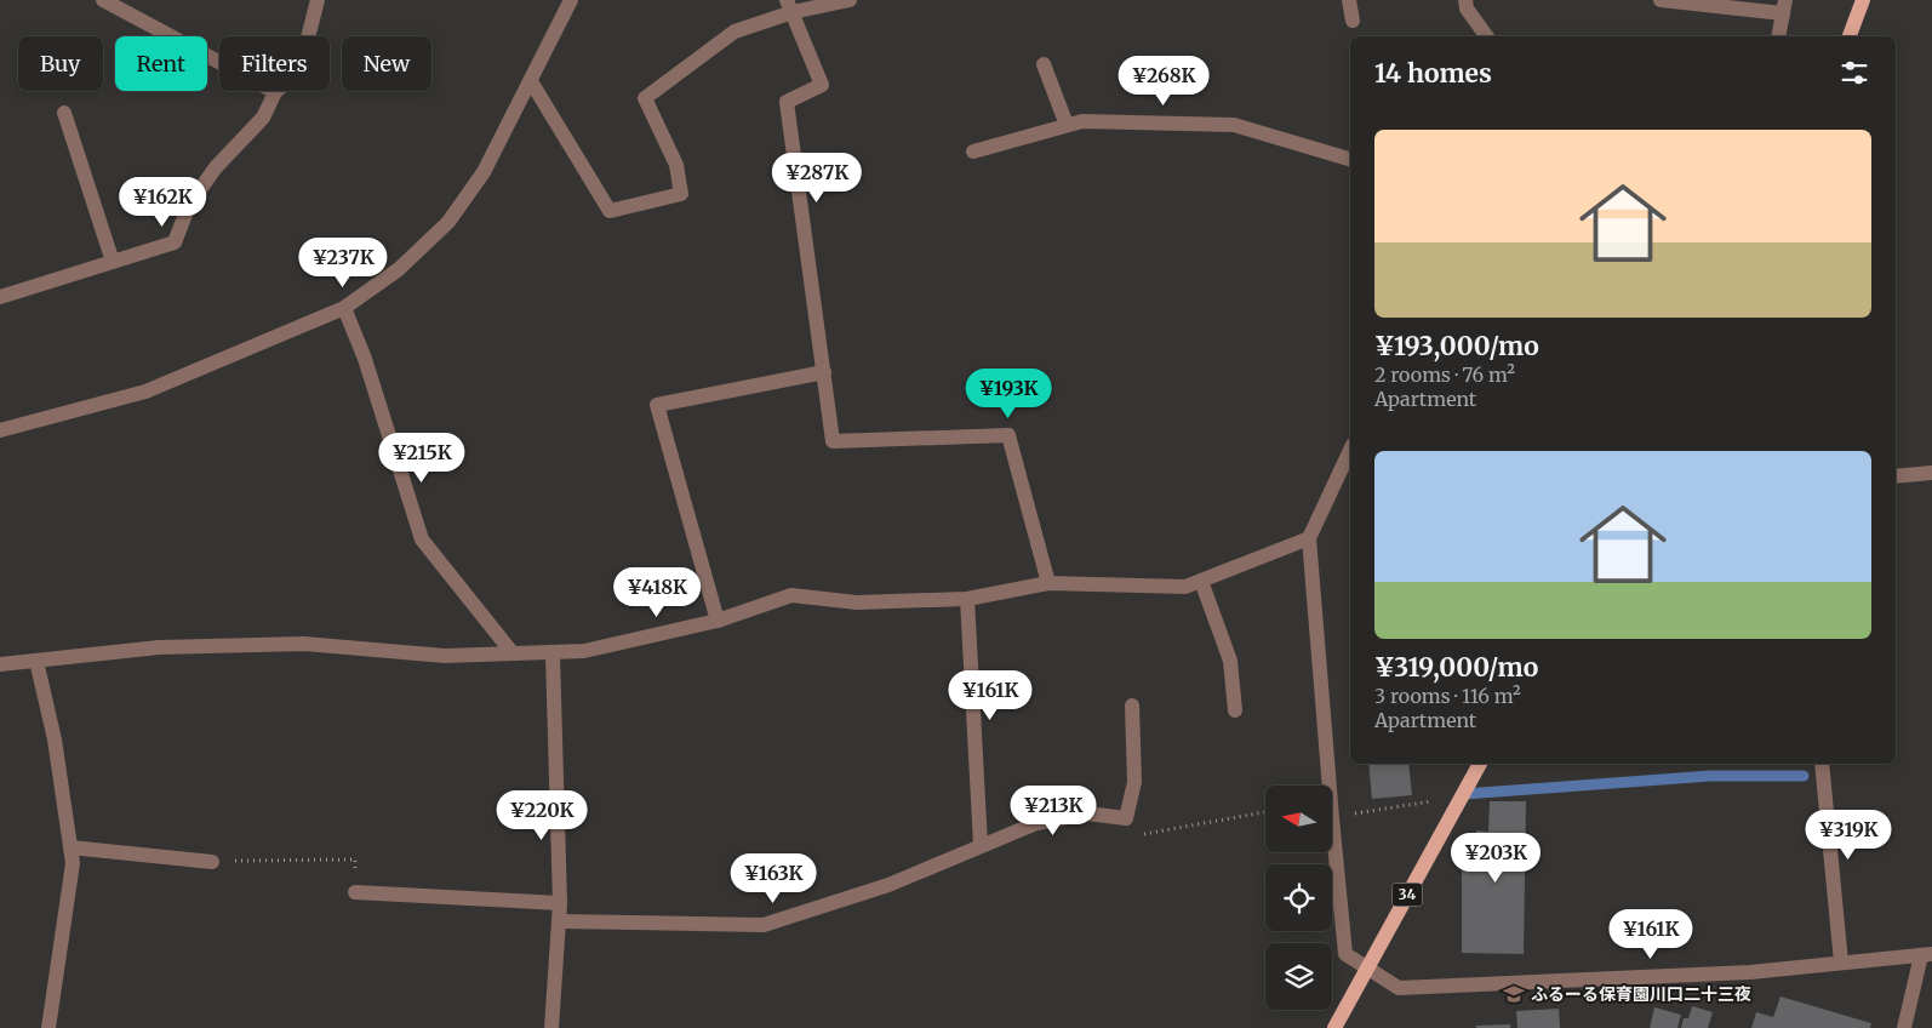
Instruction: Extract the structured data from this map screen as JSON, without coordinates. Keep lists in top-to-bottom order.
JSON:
{
  "streets": {
    "main road": ["34"]
  },
  "places": {
    "school or university": ["ふるーる保育園川口二十三夜"]
  },
  "north": "left",
  "page": {
    "chip": [
      "Buy",
      "Rent",
      "Filters",
      "New"
    ],
    "heading": "14 homes",
    "price": [
      "¥268K",
      "¥287K",
      "¥162K",
      "¥237K",
      "¥193K",
      "¥215K",
      "¥418K",
      "¥161K",
      "¥213K",
      "¥220K",
      "¥319K",
      "¥203K",
      "¥163K",
      "¥161K"
    ],
    "list": [
      {
        "name": "¥193,000/mo",
        "note": "2 rooms · 76 m² · Apartment"
      },
      {
        "name": "¥319,000/mo",
        "note": "3 rooms · 116 m² · Apartment"
      }
    ]
  }
}
